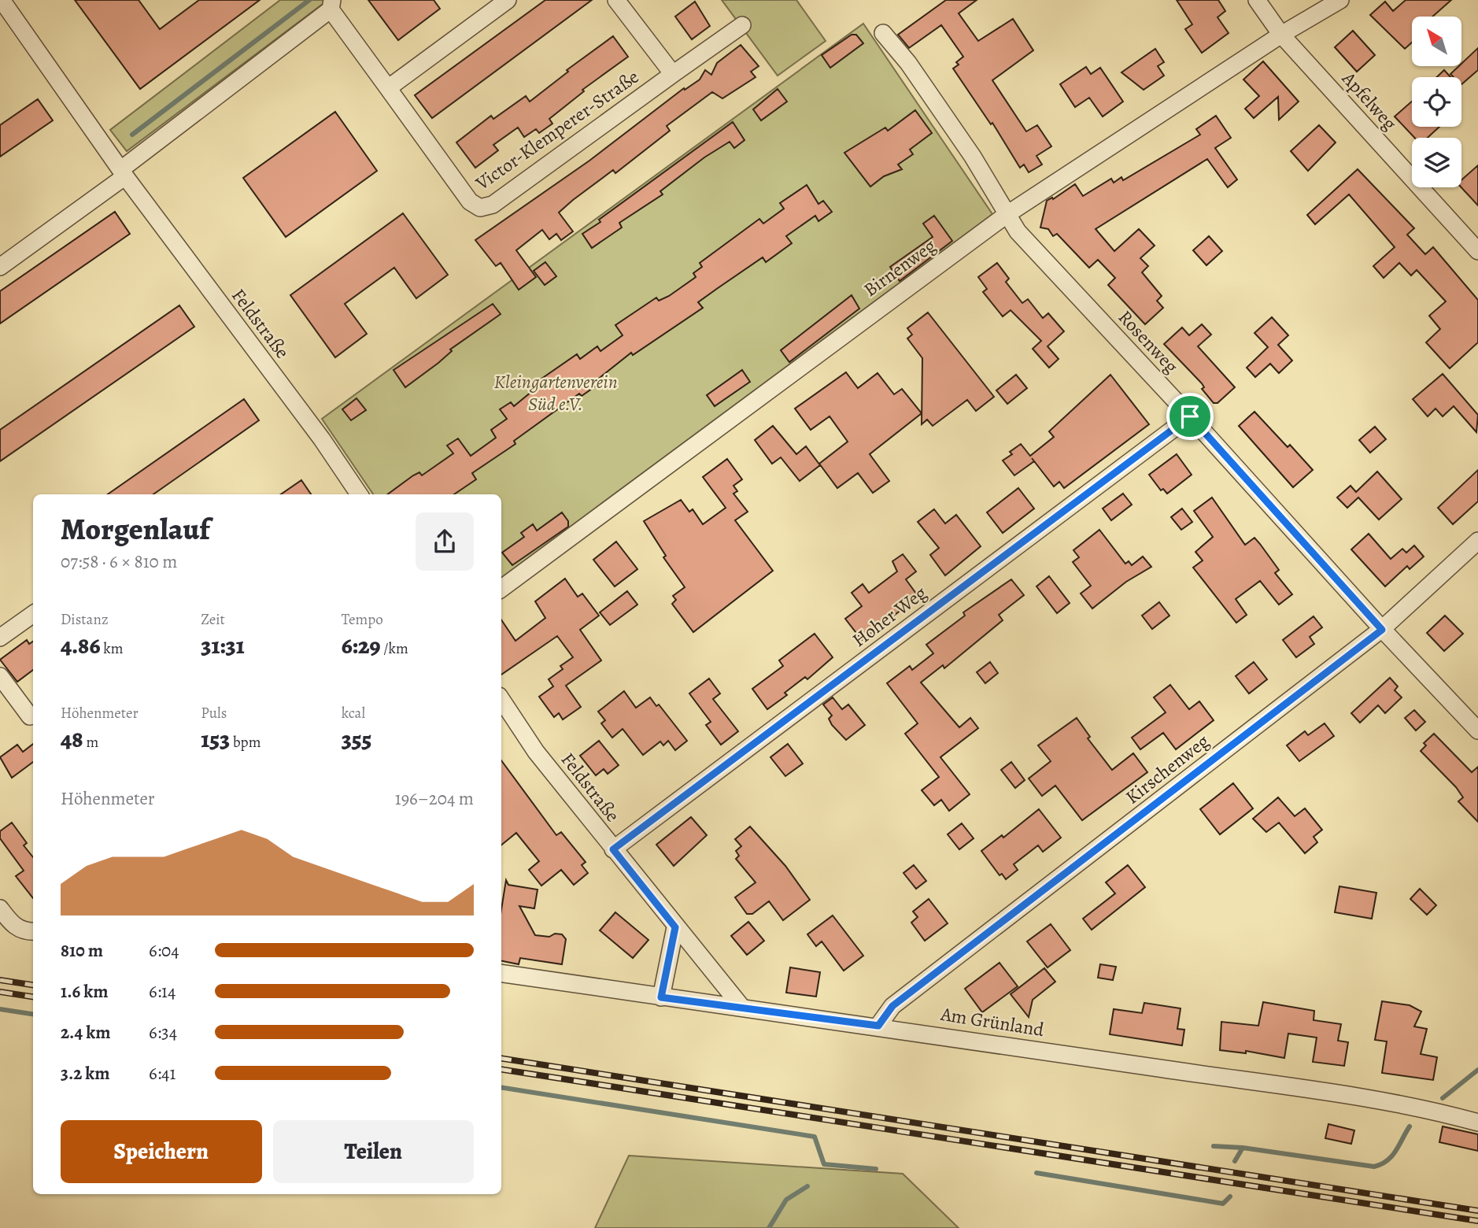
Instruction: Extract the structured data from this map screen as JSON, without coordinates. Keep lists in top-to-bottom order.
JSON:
{
  "streets": {
    "street": [
      "Apfelweg",
      "Victor-Klemperer-Straße",
      "Birnenweg",
      "Feldstraße",
      "Rosenweg",
      "Hoher Weg",
      "Kirschenweg",
      "Am Grünland"
    ]
  },
  "crossings": [
    ["Apfelweg", "Birnenweg"],
    ["Birnenweg", "Rosenweg"],
    ["Feldstraße", "Hoher Weg"],
    ["Feldstraße", "Am Grünland"],
    ["Rosenweg", "Hoher Weg"],
    ["Rosenweg", "Kirschenweg"],
    ["Kirschenweg", "Am Grünland"]
  ],
  "parks": ["Kleingartenverein Süd e.V."],
  "north": "top left",
  "page": {
    "heading": ["Morgenlauf", "07:58 · 6 × 810 m"],
    "stats": [
      ["Distanz", "4.86 km"],
      ["Zeit", "31:31"],
      ["Tempo", "6:29 /km"],
      ["Höhenmeter", "48 m"],
      ["Puls", "153 bpm"],
      ["kcal", "355"]
    ],
    "chart": ["Höhenmeter", "196–204 m"],
    "list": [
      {
        "name": "810 m",
        "note": "6:04"
      },
      {
        "name": "1.6 km",
        "note": "6:14"
      },
      {
        "name": "2.4 km",
        "note": "6:34"
      },
      {
        "name": "3.2 km",
        "note": "6:41"
      }
    ],
    "buttons": ["Speichern", "Teilen"]
  }
}
